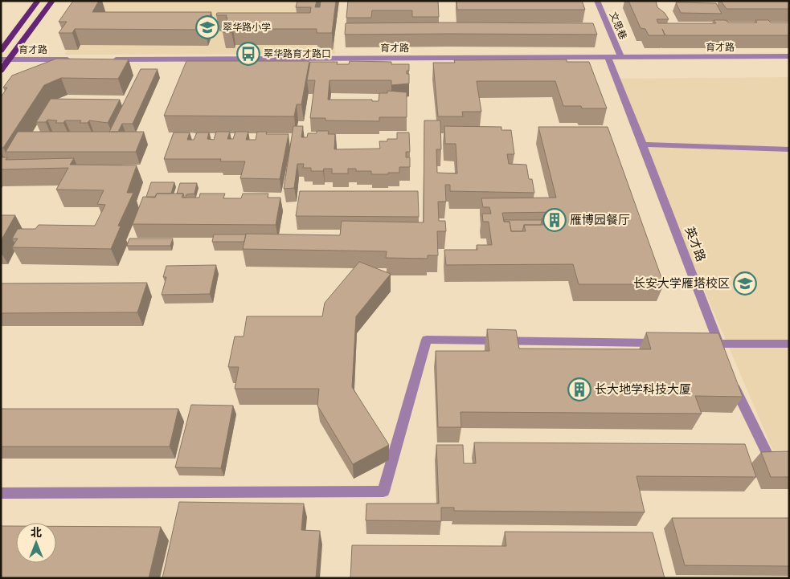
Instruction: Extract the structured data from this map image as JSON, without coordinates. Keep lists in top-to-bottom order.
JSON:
{
  "streets": {
    "street": ["文思巷", "育才路", "英才路"]
  },
  "crossings": [
    ["文思巷", "育才路"],
    ["育才路", "英才路"]
  ],
  "places": {
    "school or university": ["翠华路小学", "长安大学雁塔校区"],
    "bus stop": ["翠华路育才路口"],
    "building": ["雁博园餐厅", "长大地学科技大厦"]
  },
  "north": "top"
}
